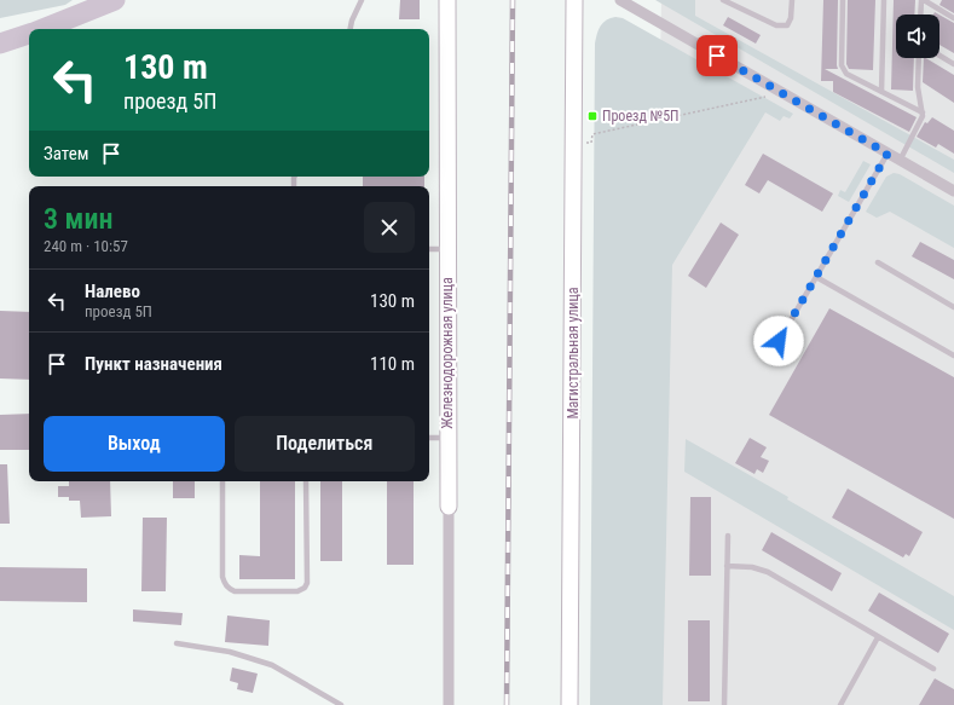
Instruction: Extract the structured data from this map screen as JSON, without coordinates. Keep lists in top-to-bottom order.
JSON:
{
  "streets": {
    "main road": ["Железнодорожная улица", "Магистральная улица"]
  },
  "places": {
    "transit": ["Проезд №5П"]
  },
  "page": {
    "turn": ["130 m", "проезд 5П"],
    "then": "Затем",
    "heading": ["3 мин", "240 m · 10:57"],
    "list": [
      {
        "name": "Налево",
        "note": "проезд 5П",
        "value": "130 m"
      },
      {
        "name": "Пункт назначения",
        "value": "110 m"
      }
    ],
    "buttons": ["Выход", "Поделиться"]
  }
}
